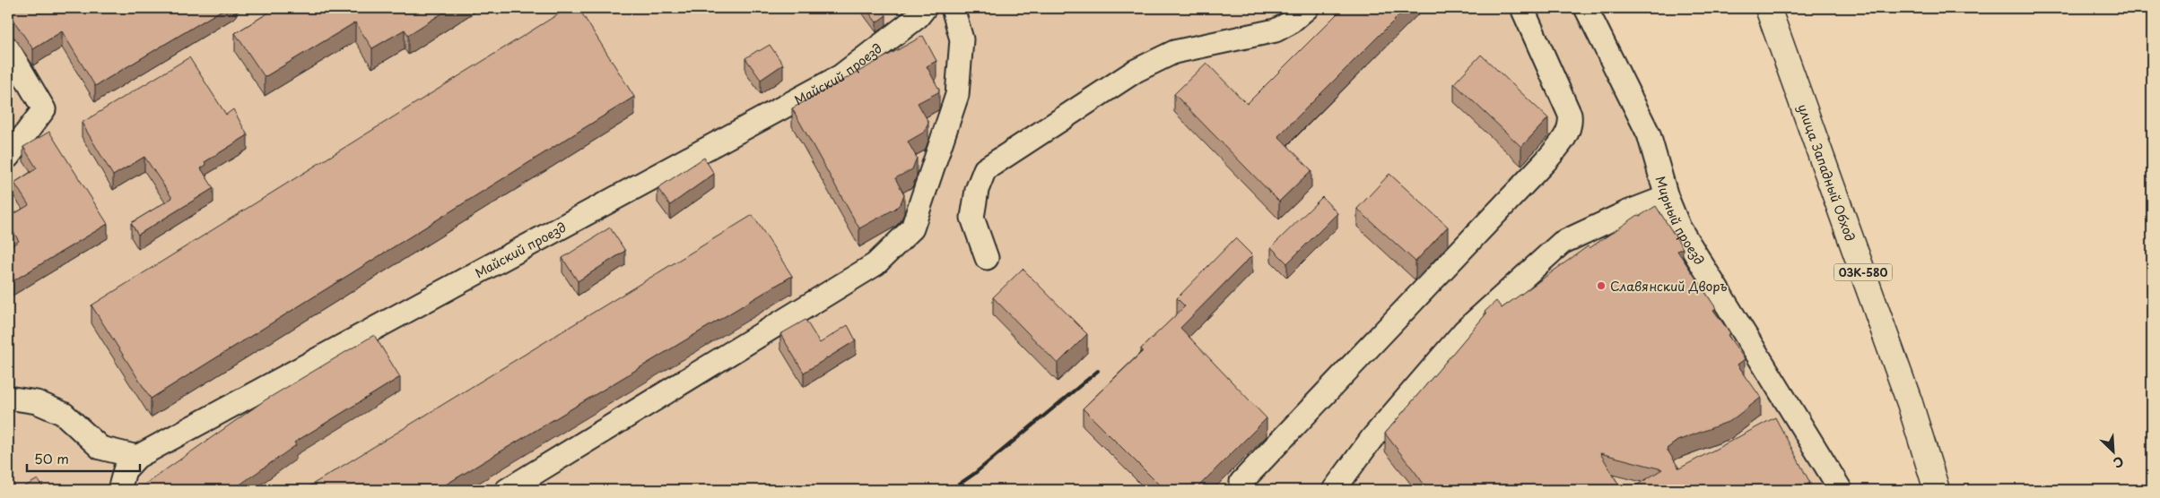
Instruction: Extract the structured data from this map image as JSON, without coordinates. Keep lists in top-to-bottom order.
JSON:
{
  "streets": {
    "highway": ["улица Западный Обход", "03К-580"],
    "lane": ["Майский проезд", "Мирный проезд"]
  },
  "places": ["Cлавянский Дворъ"],
  "scale_bar": "50 m",
  "north": "bottom right"
}
